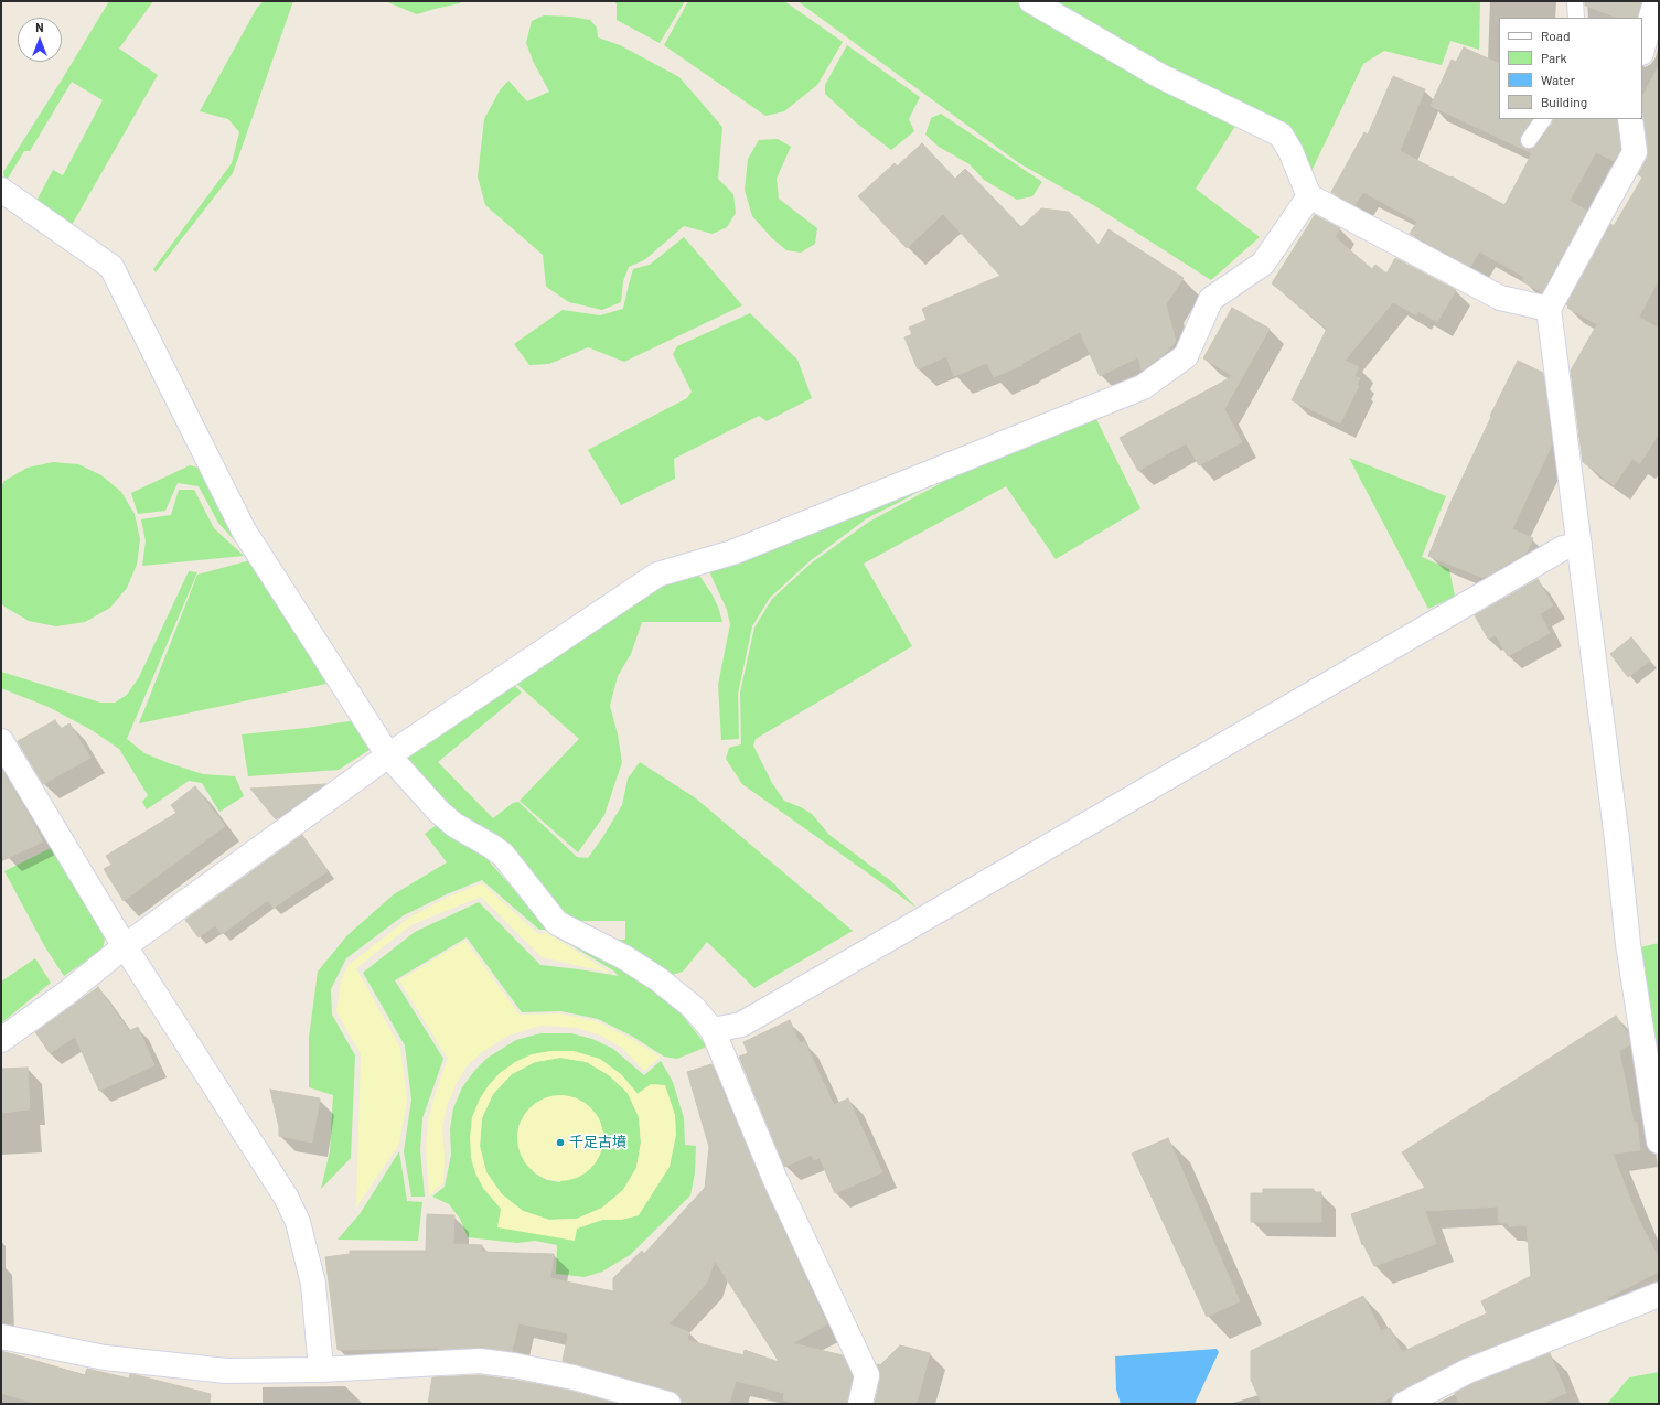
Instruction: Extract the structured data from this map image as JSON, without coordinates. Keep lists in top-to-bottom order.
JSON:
{
  "places": ["千足古墳"],
  "legend": [
    "Road",
    "Park",
    "Water",
    "Building"
  ],
  "north": "top"
}
